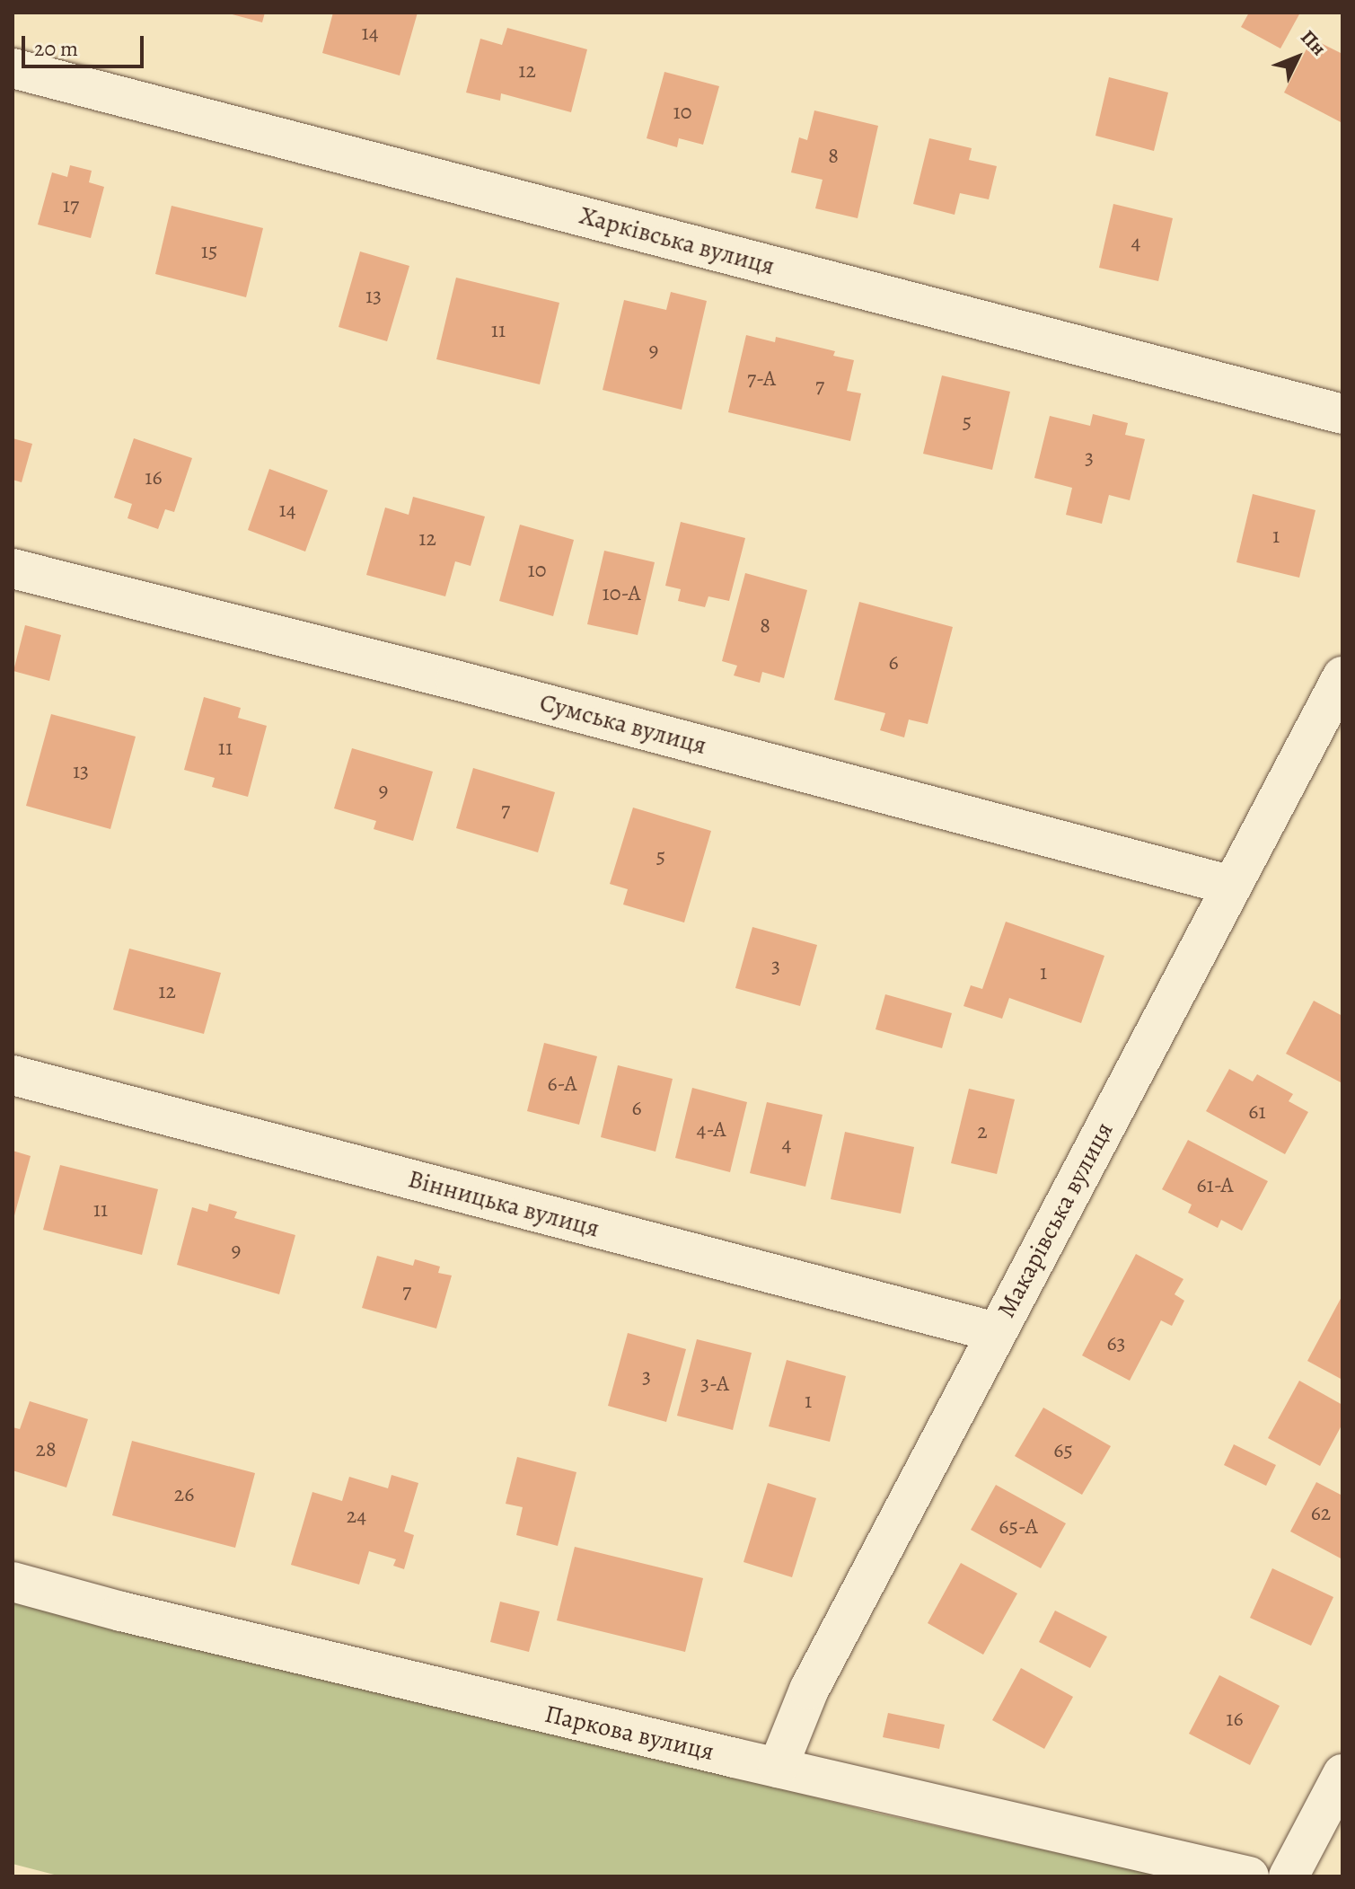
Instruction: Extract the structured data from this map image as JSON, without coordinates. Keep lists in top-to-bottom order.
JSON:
{
  "streets": {
    "street": [
      "Харківська вулиця",
      "Сумська вулиця",
      "Вінницька вулиця",
      "Макарівська вулиця",
      "Паркова вулиця"
    ]
  },
  "crossings": [
    ["Сумська вулиця", "Макарівська вулиця"],
    ["Вінницька вулиця", "Макарівська вулиця"],
    ["Макарівська вулиця", "Паркова вулиця"]
  ],
  "house_numbers": [
    "14",
    "12",
    "10",
    "8",
    "17",
    "4",
    "15",
    "13",
    "11",
    "9",
    "7-А",
    "7",
    "5",
    "3",
    "16",
    "14",
    "1",
    "12",
    "10",
    "10-А",
    "8",
    "6",
    "11",
    "13",
    "9",
    "7",
    "5",
    "3",
    "1",
    "12",
    "6-А",
    "6",
    "61",
    "4-А",
    "2",
    "4",
    "61-А",
    "11",
    "9",
    "7",
    "63",
    "3",
    "3-А",
    "1",
    "28",
    "65",
    "26",
    "62",
    "24",
    "65-А",
    "16"
  ],
  "scale_bar": "20 m",
  "north": "top right"
}
